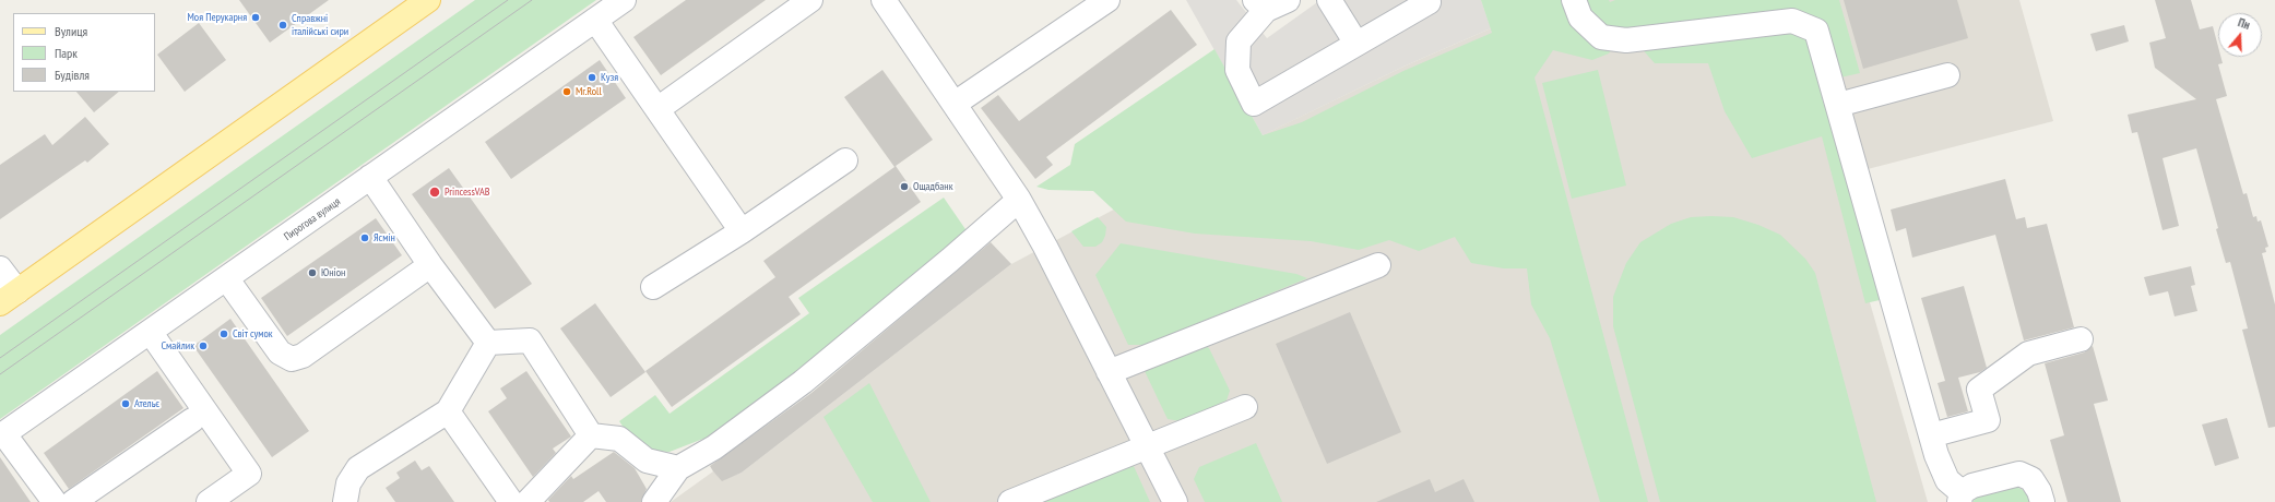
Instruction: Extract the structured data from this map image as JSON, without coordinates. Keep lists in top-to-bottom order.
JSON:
{
  "streets": {
    "street": ["Пирогова вулиця"]
  },
  "places": [
    "Моя Перукарня",
    "Справжні італійські сири",
    "Кузя",
    "Mr.Roll",
    "Ощадбанк",
    "PrincessVAB",
    "Ясмін",
    "Юніон",
    "Світ сумок",
    "Смайлик",
    "Ательє"
  ],
  "legend": ["Вулиця", "Парк", "Будівля"],
  "north": "top"
}
